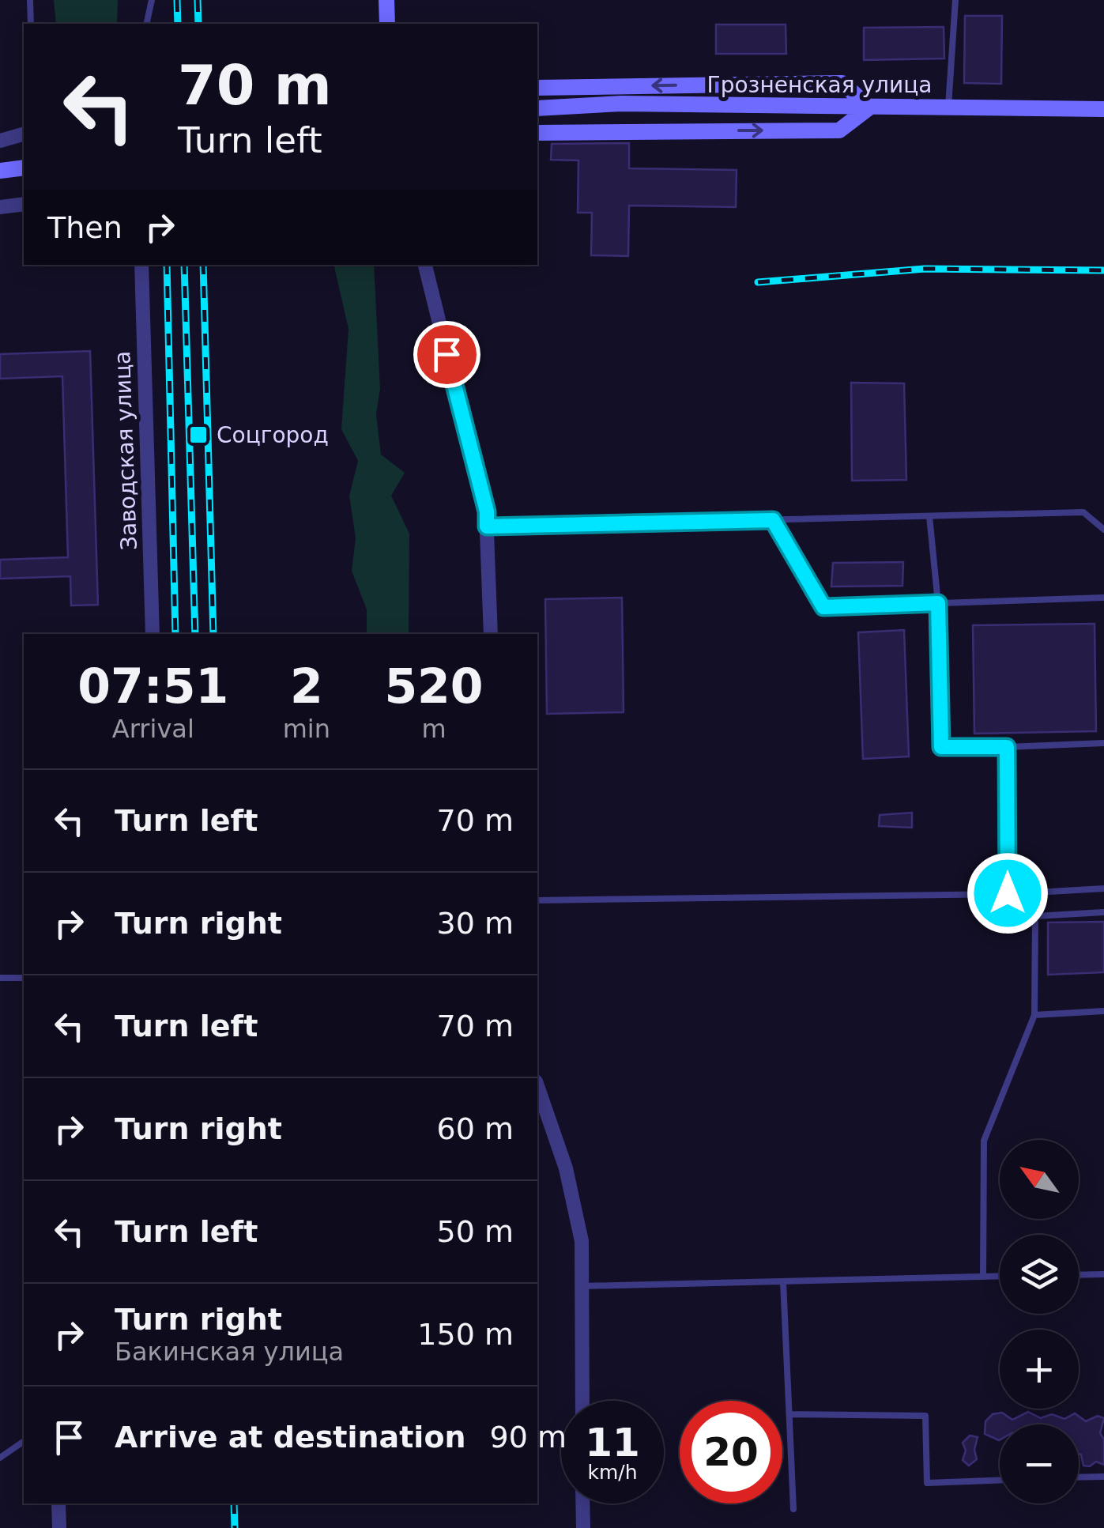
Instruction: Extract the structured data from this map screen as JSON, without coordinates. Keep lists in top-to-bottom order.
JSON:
{
  "streets": {
    "main road": ["Грозненская улица"],
    "street": ["Заводская улица"]
  },
  "places": {
    "transit": ["Соцгород"]
  },
  "north": "top left",
  "page": {
    "turn": ["70 m", "Turn left"],
    "then": "Then",
    "eta": [
      "07:51",
      "Arrival",
      "2",
      "min",
      "520",
      "m"
    ],
    "list": [
      {
        "name": "Turn left",
        "value": "70 m"
      },
      {
        "name": "Turn right",
        "value": "30 m"
      },
      {
        "name": "Turn left",
        "value": "70 m"
      },
      {
        "name": "Turn right",
        "value": "60 m"
      },
      {
        "name": "Turn left",
        "value": "50 m"
      },
      {
        "name": "Turn right",
        "note": "Бакинская улица",
        "value": "150 m"
      },
      {
        "name": "Arrive at destination",
        "value": "90 m"
      }
    ],
    "map_buttons": ["+", "−"],
    "speed": "11 km/h",
    "limit": "20"
  }
}
